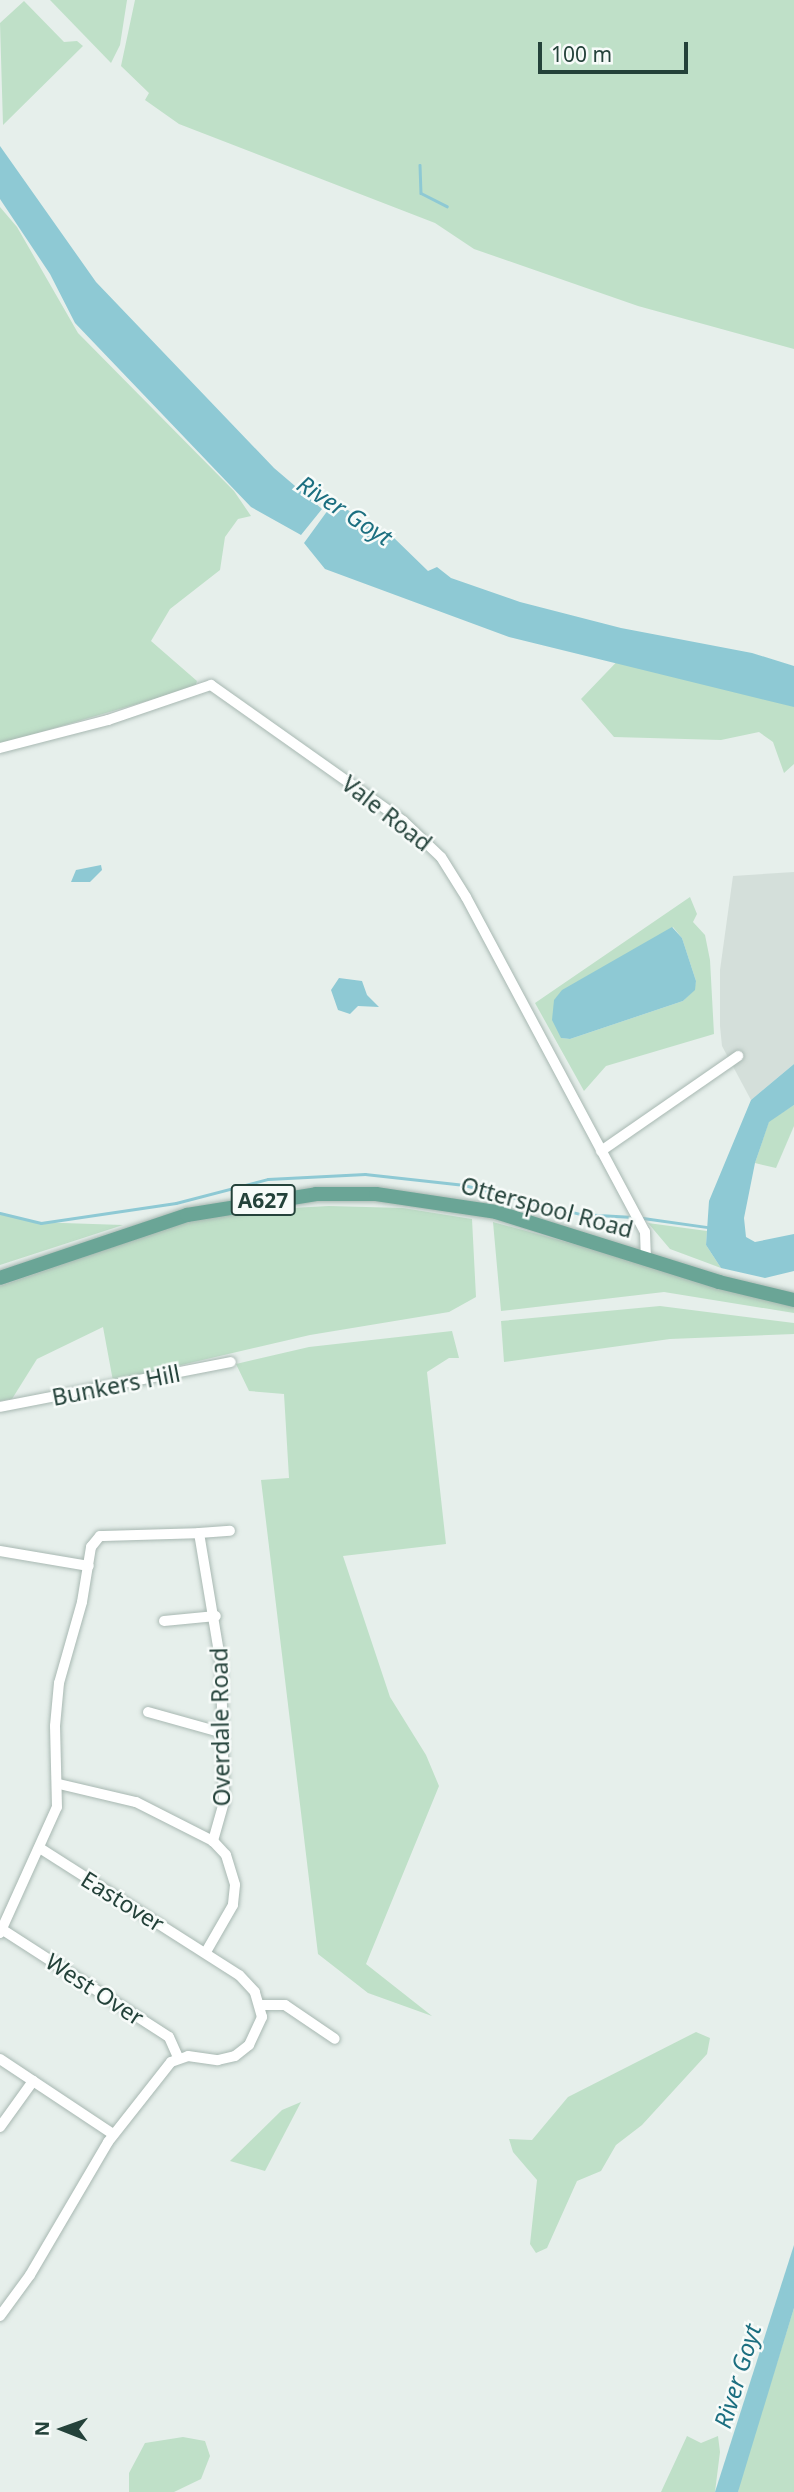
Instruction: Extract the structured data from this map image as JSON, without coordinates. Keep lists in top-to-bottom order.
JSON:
{
  "streets": {
    "main road": ["A627", "Otterspool Road"],
    "street": [
      "Vale Road",
      "Bunkers Hill",
      "Overdale Road",
      "Eastover",
      "West Over"
    ]
  },
  "crossings": [
    ["Vale Road", "Otterspool Road"]
  ],
  "water": ["River Goyt"],
  "scale_bar": "100 m",
  "north": "left"
}
